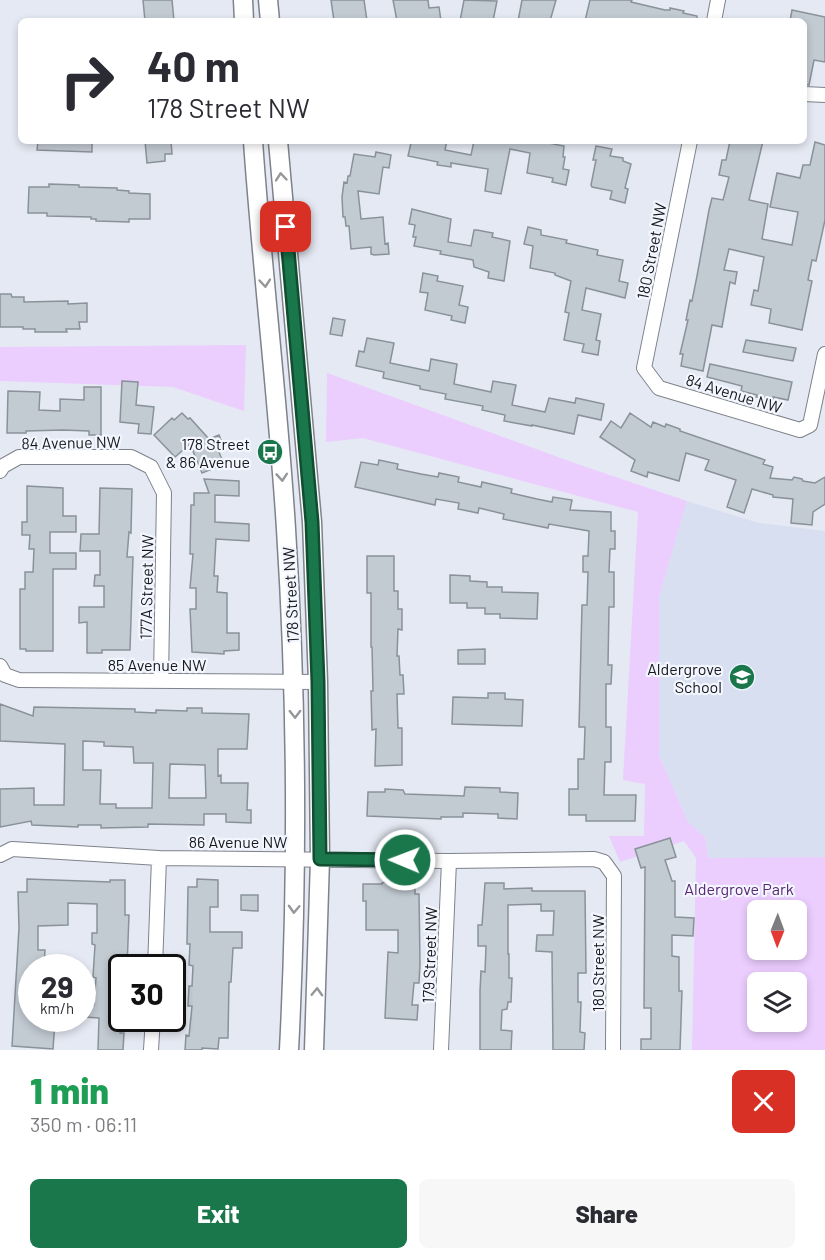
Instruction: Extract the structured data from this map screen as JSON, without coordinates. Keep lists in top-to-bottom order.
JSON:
{
  "streets": {
    "main road": ["178 Street NW"],
    "street": [
      "180 Street NW",
      "84 Avenue NW",
      "177A Street NW",
      "85 Avenue NW",
      "86 Avenue NW",
      "179 Street NW"
    ]
  },
  "crossings": [
    ["180 Street NW", "84 Avenue NW"],
    ["180 Street NW", "86 Avenue NW"],
    ["84 Avenue NW", "177A Street NW"],
    ["177A Street NW", "85 Avenue NW"],
    ["178 Street NW", "85 Avenue NW"],
    ["178 Street NW", "86 Avenue NW"],
    ["86 Avenue NW", "179 Street NW"]
  ],
  "parks": ["Aldergrove Park"],
  "places": {
    "bus stop": ["178 Street & 86 Avenue"],
    "school or university": ["Aldergrove School"]
  },
  "north": "bottom",
  "page": {
    "turn": ["40 m", "178 Street NW"],
    "speed": "29 km/h",
    "limit": "30",
    "heading": ["1 min", "350 m · 06:11"],
    "buttons": ["Exit", "Share"]
  }
}
